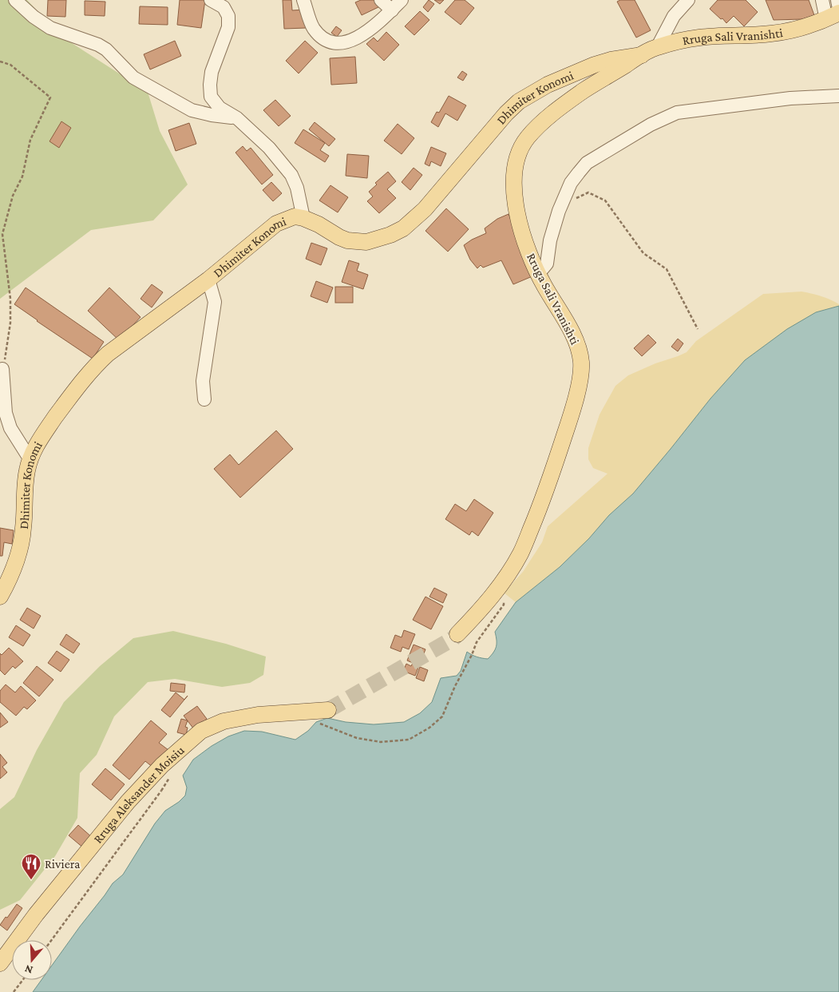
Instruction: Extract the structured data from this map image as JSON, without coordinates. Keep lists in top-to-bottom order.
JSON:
{
  "streets": {
    "main road": ["Rruga Sali Vranishti", "Dhimiter Konomi", "Rruga Aleksander Moisiu"]
  },
  "crossings": [
    ["Rruga Sali Vranishti", "Dhimiter Konomi"]
  ],
  "places": {
    "restaurant": ["Riviera"]
  },
  "north": "bottom"
}
